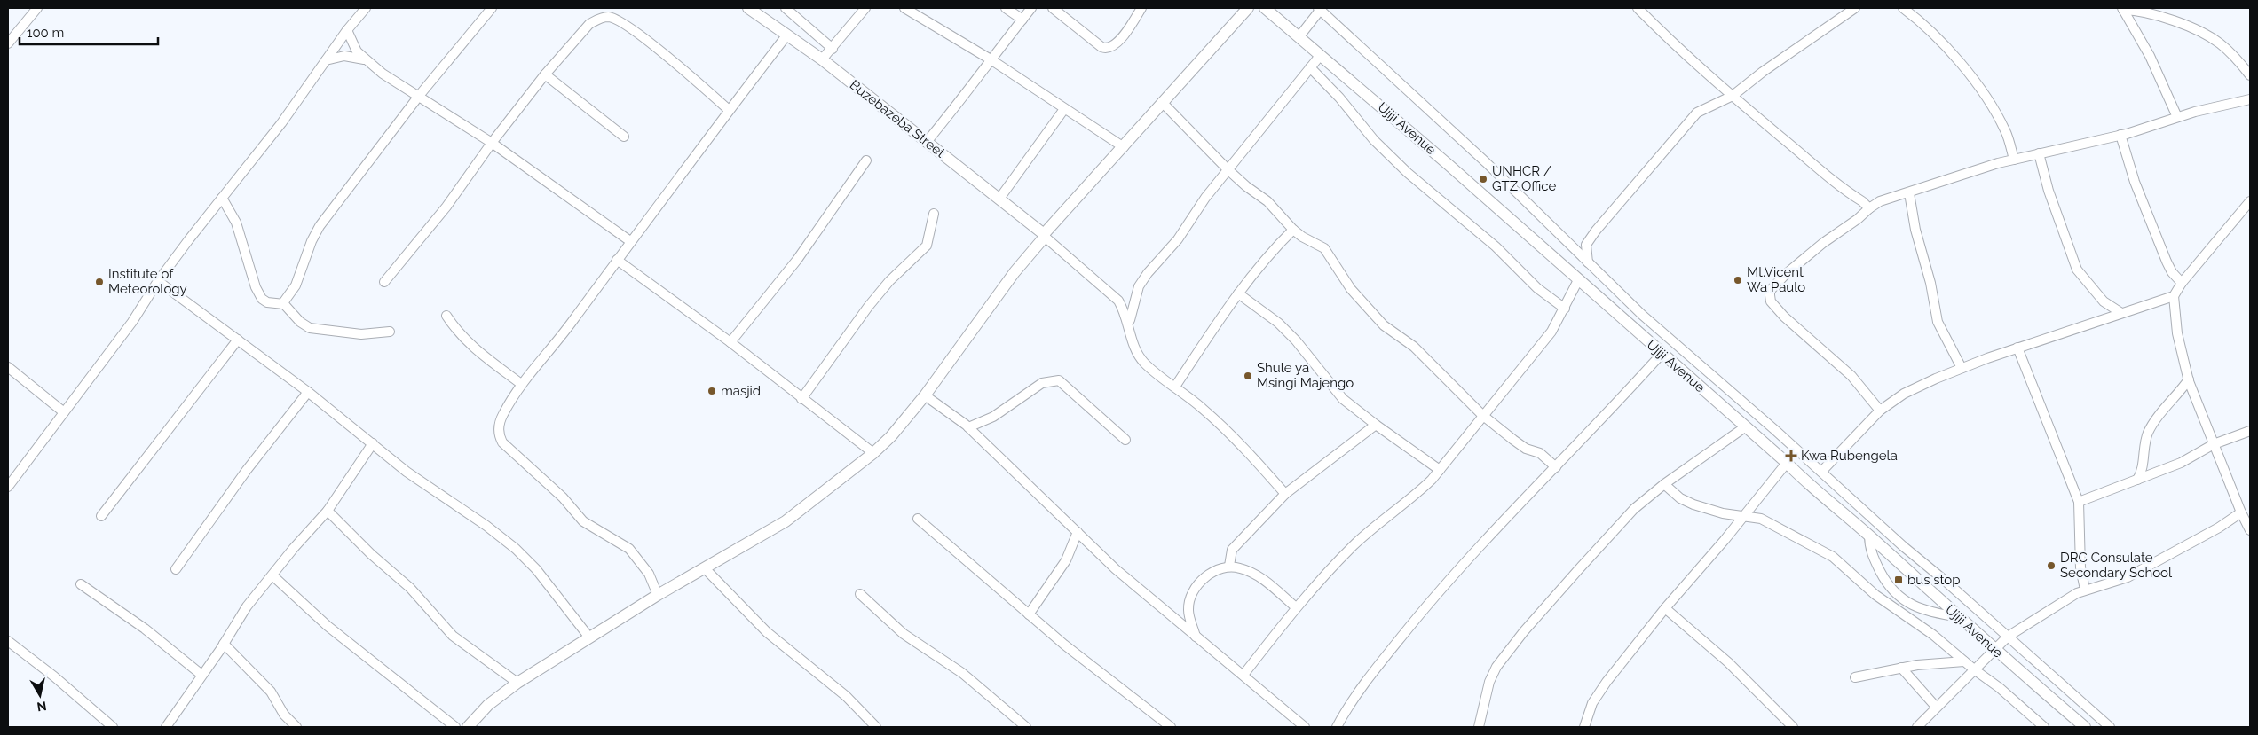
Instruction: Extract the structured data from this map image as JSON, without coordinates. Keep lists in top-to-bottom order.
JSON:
{
  "streets": {
    "street": ["Buzebazeba Street", "Ujiji Avenue"]
  },
  "places": {
    "other": [
      "UNHCR / GTZ Office",
      "Mt.Vicent Wa Paulo",
      "Institute of Meteorology",
      "Shule ya Msingi Majengo",
      "masjid",
      "DRC Consulate Secondary School"
    ],
    "health": ["Kwa Rubengela"],
    "transit": ["bus stop"]
  },
  "scale_bar": "100 m",
  "north": "bottom"
}
